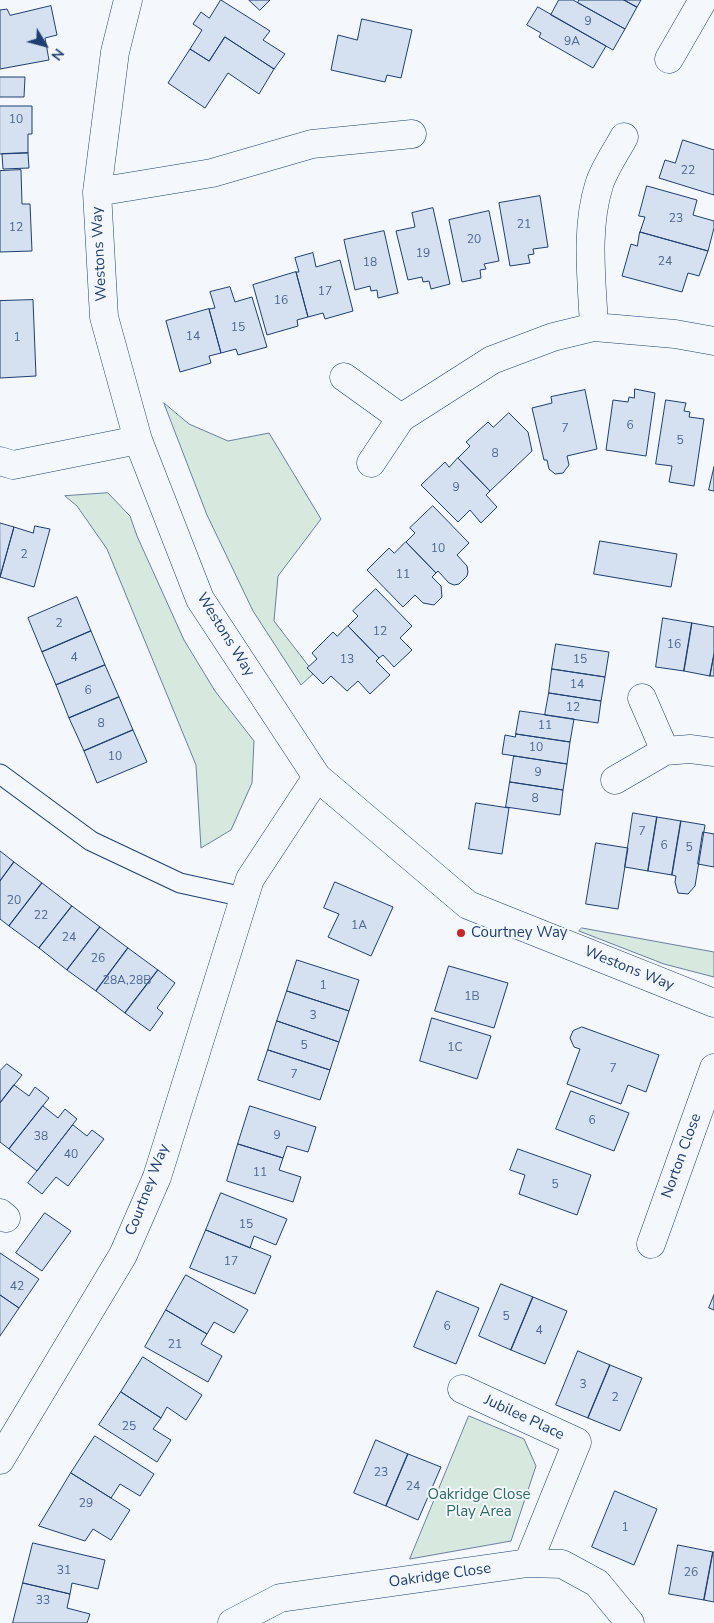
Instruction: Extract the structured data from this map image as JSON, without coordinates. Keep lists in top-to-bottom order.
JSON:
{
  "streets": {
    "street": [
      "Westons Way",
      "Norton Close",
      "Courtney Way",
      "Jubilee Place",
      "Oakridge Close"
    ]
  },
  "crossings": [
    ["Westons Way", "Courtney Way"],
    ["Jubilee Place", "Oakridge Close"]
  ],
  "parks": ["Oakridge Close Play Area"],
  "places": ["Courtney Way"],
  "house_numbers": [
    "9",
    "9A",
    "10",
    "22",
    "23",
    "21",
    "12",
    "20",
    "19",
    "24",
    "18",
    "17",
    "16",
    "15",
    "14",
    "1",
    "6",
    "7",
    "5",
    "8",
    "9",
    "10",
    "2",
    "11",
    "2",
    "12",
    "16",
    "4",
    "13",
    "15",
    "14",
    "6",
    "12",
    "8",
    "11",
    "10",
    "10",
    "9",
    "8",
    "7",
    "6",
    "5",
    "20",
    "22",
    "1A",
    "24",
    "26",
    "28A,28B",
    "1",
    "1B",
    "3",
    "5",
    "1C",
    "7",
    "7",
    "6",
    "9",
    "38",
    "40",
    "11",
    "5",
    "15",
    "17",
    "42",
    "5",
    "6",
    "4",
    "21",
    "3",
    "2",
    "25",
    "23",
    "24",
    "29",
    "1",
    "31",
    "26",
    "33"
  ],
  "north": "bottom right"
}
